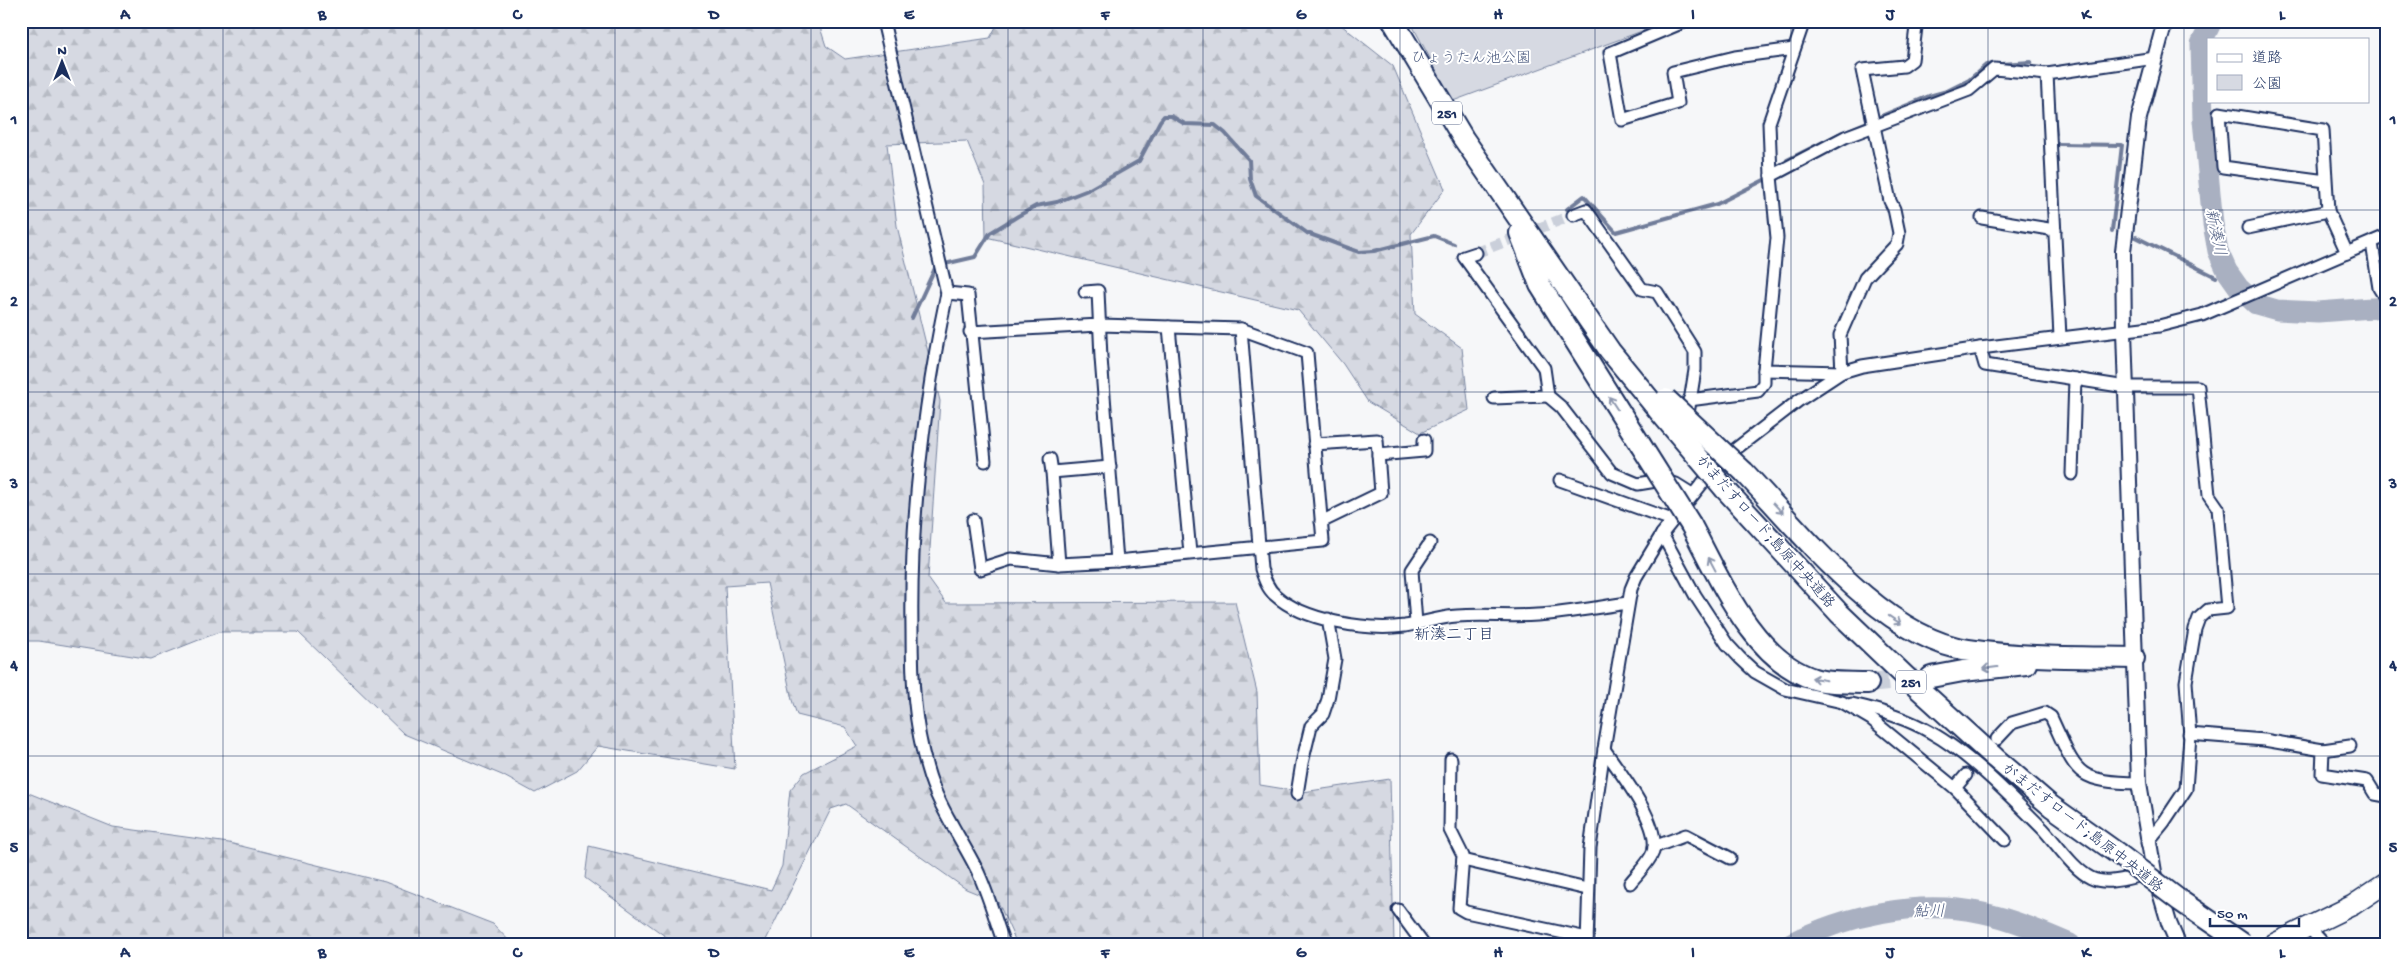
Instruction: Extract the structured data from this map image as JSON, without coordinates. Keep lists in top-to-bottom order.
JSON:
{
  "streets": {
    "highway": ["251", "がまだすロード;島原中央道路"]
  },
  "districts": ["新湊二丁目"],
  "water": ["新湊川", "鮎川"],
  "parks": ["ひょうたん池公園"],
  "legend": ["道路", "公園"],
  "scale_bar": "50 m",
  "north": "top",
  "grid": {
    "columns": [
      "A",
      "B",
      "C",
      "D",
      "E",
      "F",
      "G",
      "H",
      "I",
      "J",
      "K",
      "L"
    ],
    "rows": [
      "1",
      "2",
      "3",
      "4",
      "5"
    ]
  }
}
